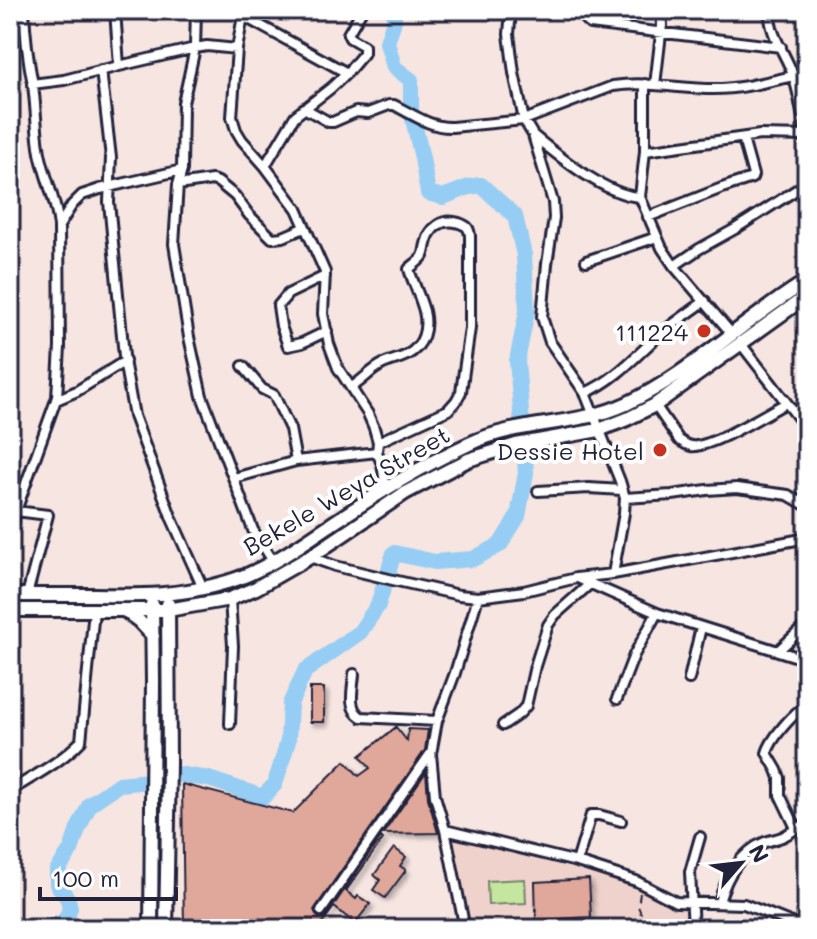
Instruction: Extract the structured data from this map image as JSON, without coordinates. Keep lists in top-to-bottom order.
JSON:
{
  "streets": {
    "main road": ["Bekele Weya Street"]
  },
  "places": ["111224", "Dessie Hotel"],
  "scale_bar": "100 m",
  "north": "top right"
}
